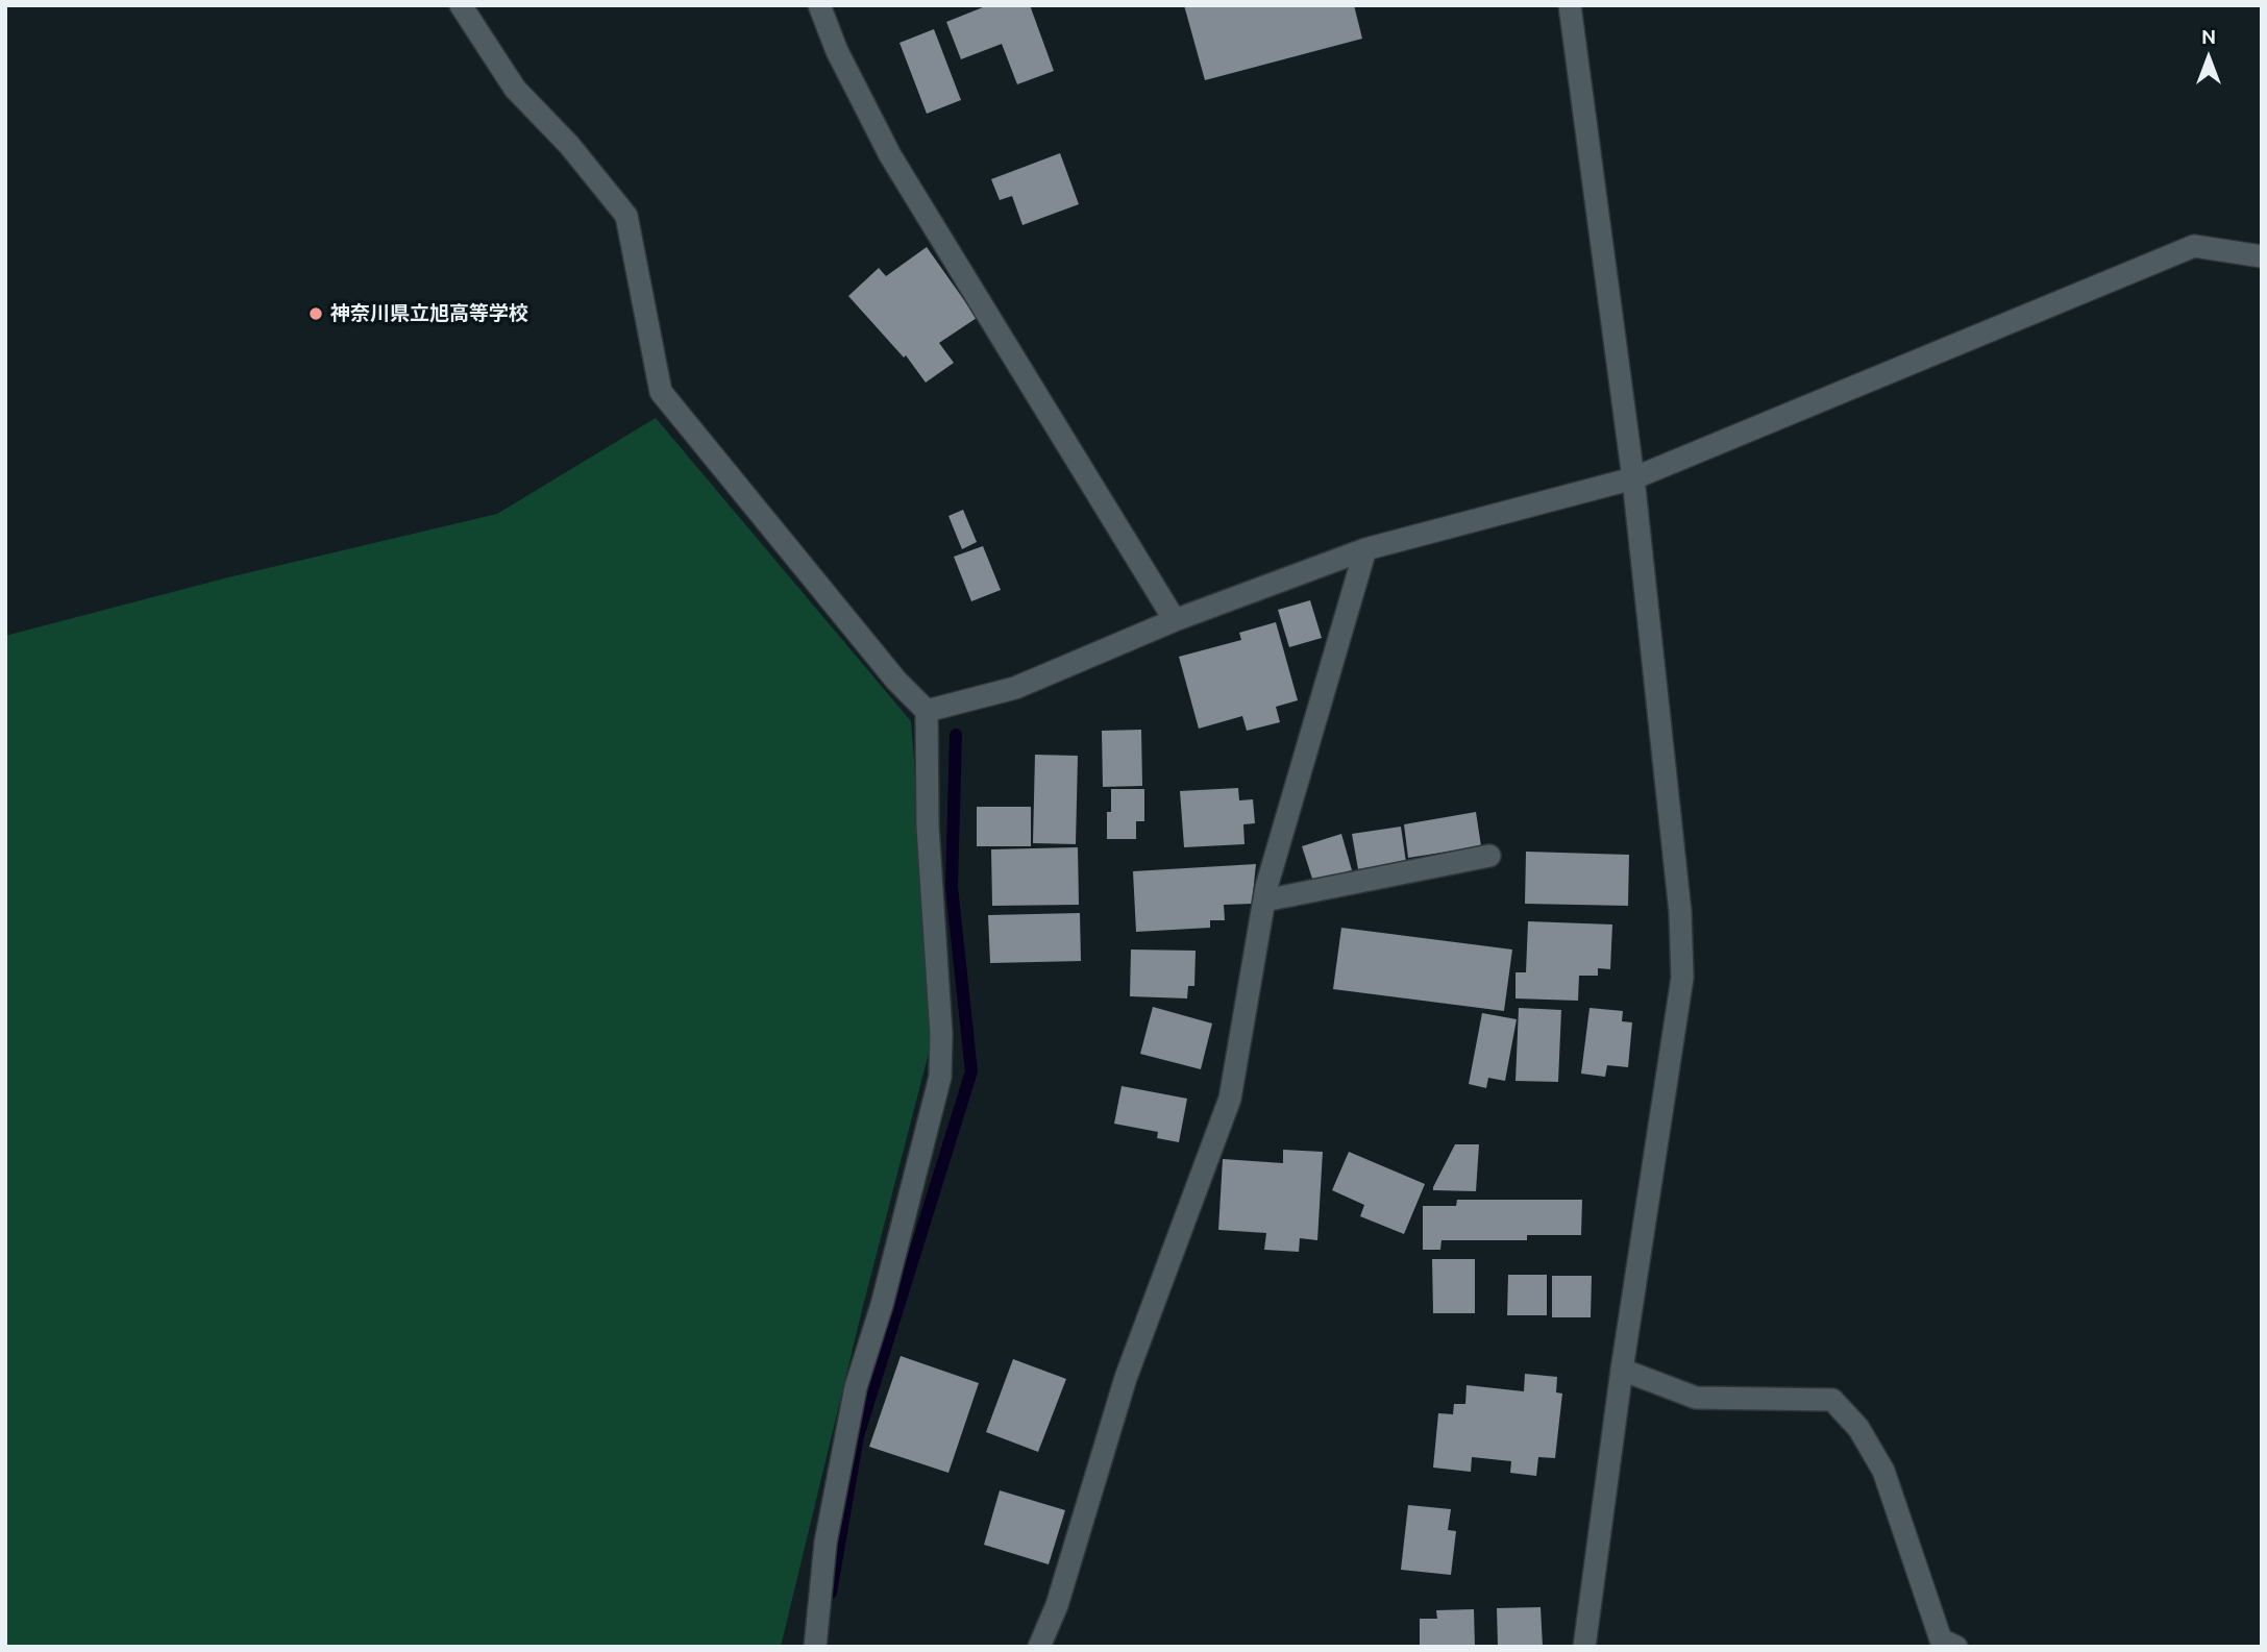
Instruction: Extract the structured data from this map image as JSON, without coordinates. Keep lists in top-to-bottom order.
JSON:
{
  "places": ["神奈川県立旭高等学校"],
  "north": "top"
}
